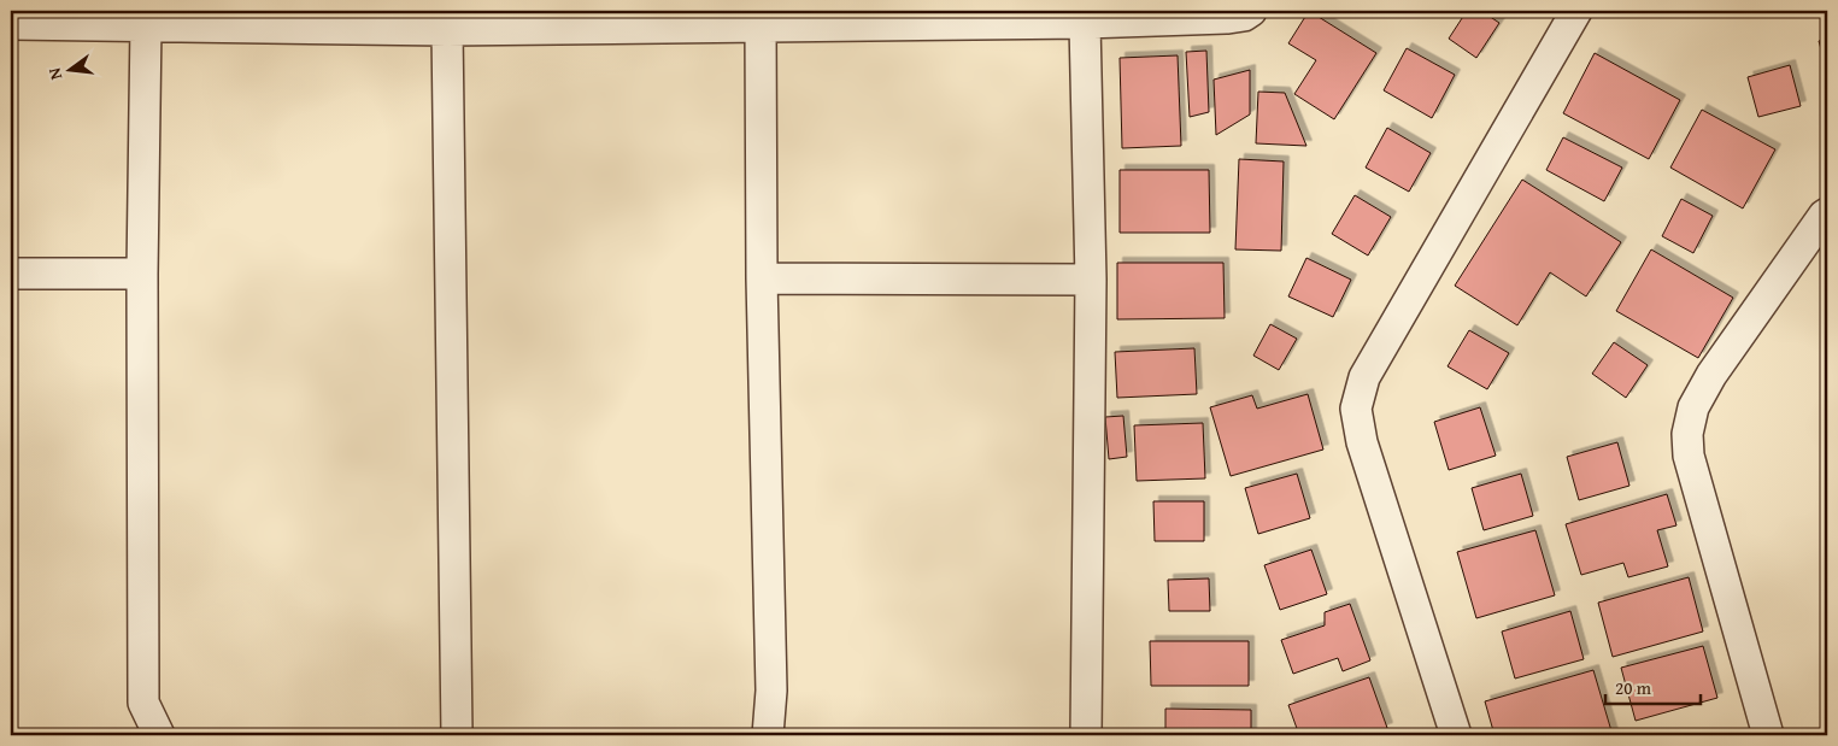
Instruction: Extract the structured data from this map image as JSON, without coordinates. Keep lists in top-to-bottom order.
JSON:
{
  "scale_bar": "20 m",
  "north": "left"
}
